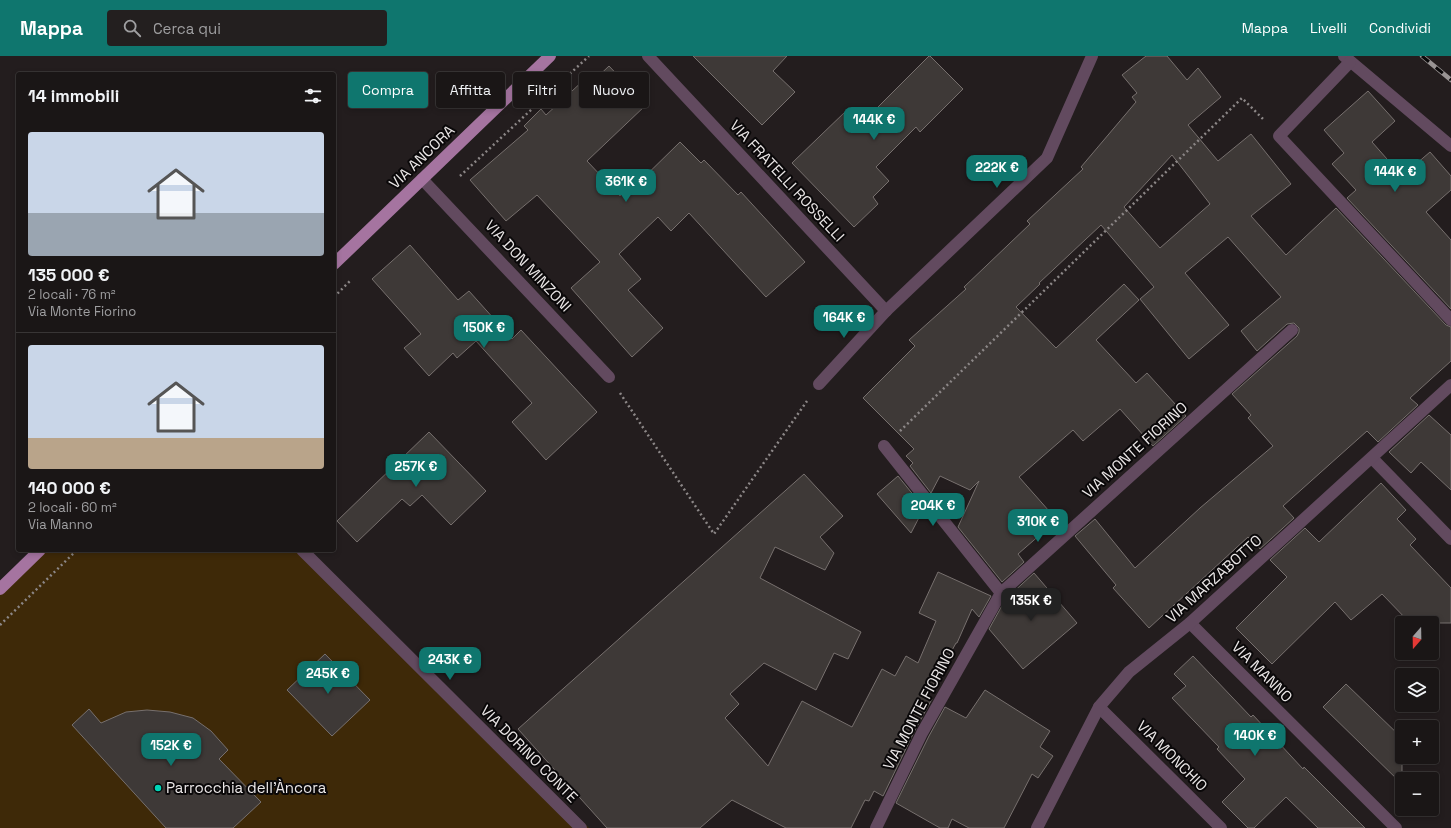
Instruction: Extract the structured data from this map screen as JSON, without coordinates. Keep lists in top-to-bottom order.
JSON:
{
  "streets": {
    "main road": ["VIA ANCORA"],
    "street": [
      "VIA FRATELLI ROSSELLI",
      "VIA DON MINZONI",
      "VIA MONTE FIORINO",
      "VIA MARZABOTTO",
      "VIA MANNO",
      "VIA DORINO CONTE",
      "VIA MONCHIO"
    ]
  },
  "crossings": [
    ["VIA ANCORA", "VIA DON MINZONI"],
    ["VIA MARZABOTTO", "VIA MANNO"],
    ["VIA MARZABOTTO", "VIA MONCHIO"]
  ],
  "places": ["Parrocchia dell'Àncora"],
  "north": "bottom",
  "page": {
    "header": "Mappa",
    "search": "Cerca qui",
    "nav": ["Mappa", "Livelli", "Condividi"],
    "chip": [
      "Compra",
      "Affitta",
      "Filtri",
      "Nuovo"
    ],
    "heading": "14 immobili",
    "price": [
      "144K €",
      "222K €",
      "144K €",
      "361K €",
      "164K €",
      "150K €",
      "257K €",
      "204K €",
      "310K €",
      "135K €",
      "243K €",
      "245K €",
      "140K €",
      "152K €"
    ],
    "list": [
      {
        "name": "135 000 €",
        "note": "2 locali · 76 m² · Via Monte Fiorino"
      },
      {
        "name": "140 000 €",
        "note": "2 locali · 60 m² · Via Manno"
      }
    ],
    "map_buttons": ["+", "−"]
  }
}
